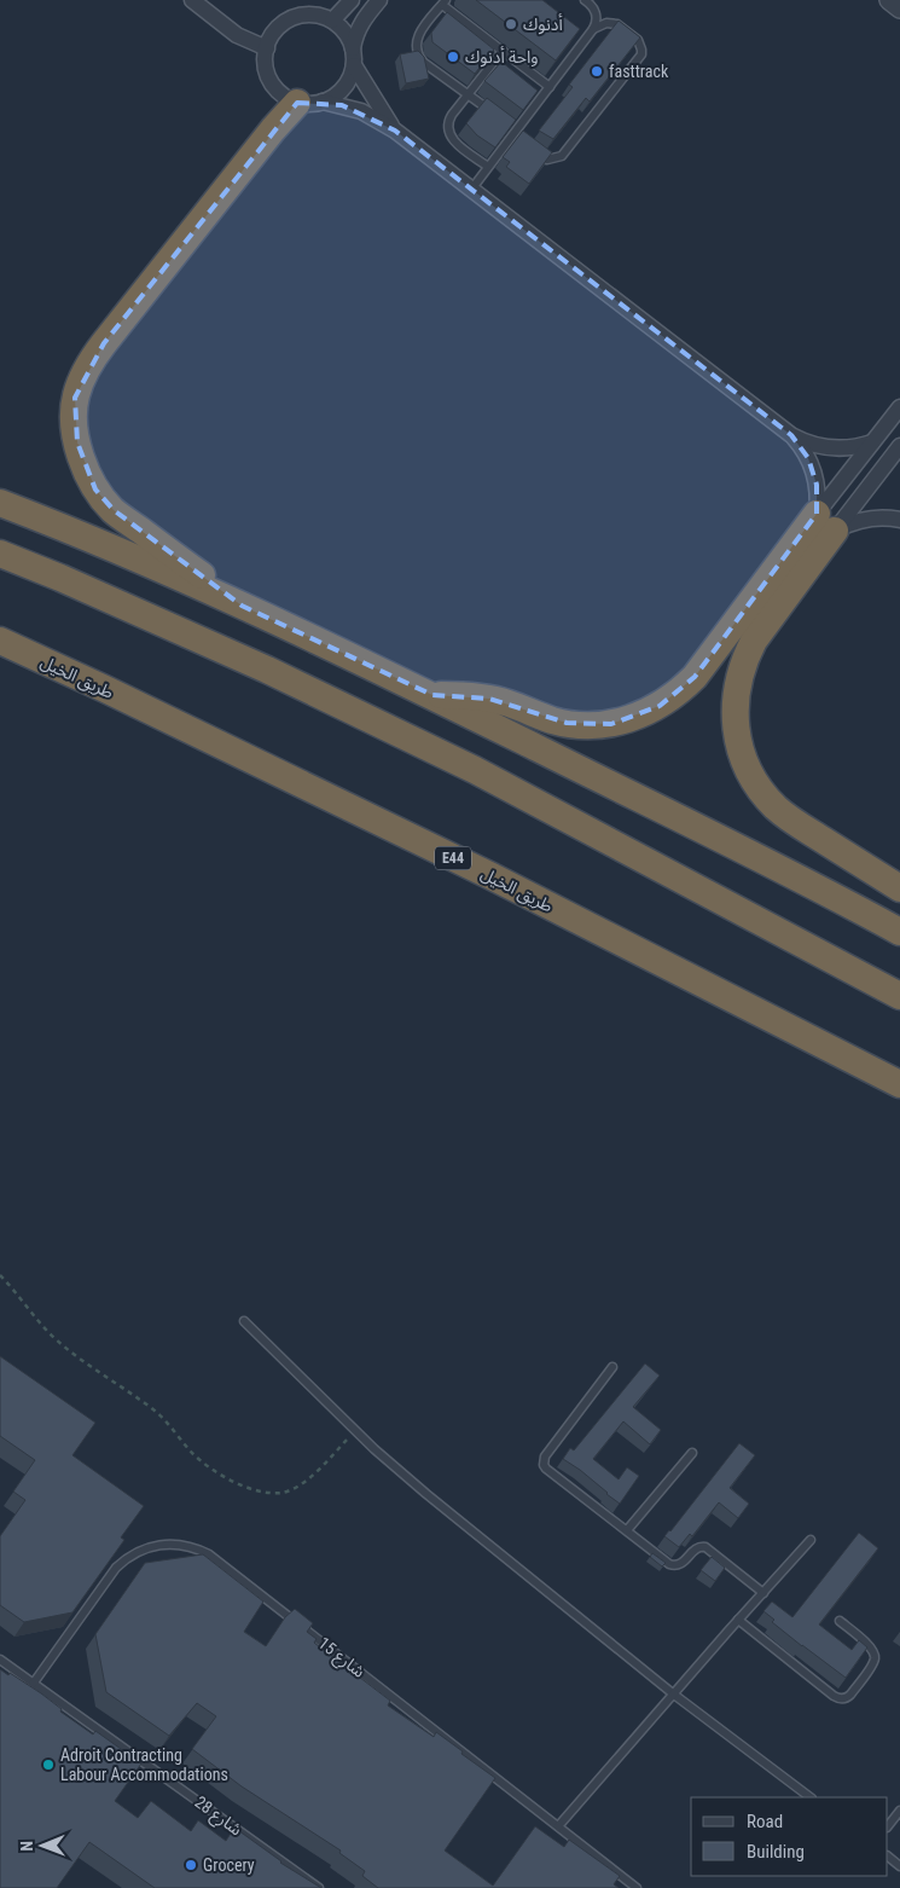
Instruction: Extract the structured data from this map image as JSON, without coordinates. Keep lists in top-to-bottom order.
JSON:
{
  "streets": {
    "highway": ["طريق الخيل", "E44"],
    "lane": ["شارع 15", "شارع 28"]
  },
  "crossings": [
    ["شارع 15", "شارع 28"]
  ],
  "places": [
    "أدنوك",
    "واحة أدنوك",
    "fasttrack",
    "Adroit Contracting Labour Accommodations",
    "Grocery"
  ],
  "legend": ["Road", "Building"],
  "north": "left"
}
